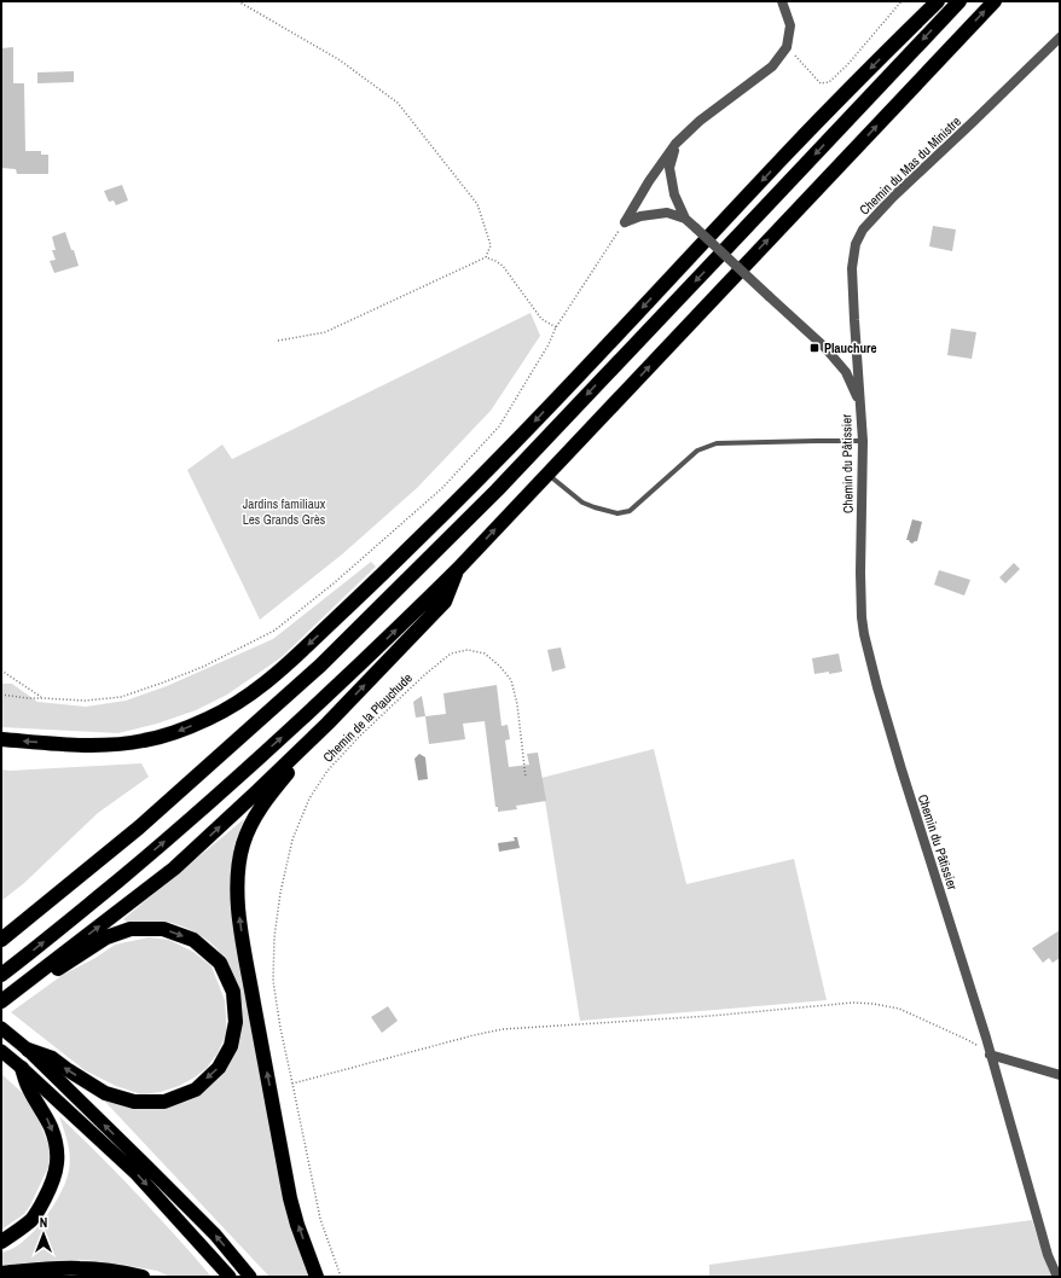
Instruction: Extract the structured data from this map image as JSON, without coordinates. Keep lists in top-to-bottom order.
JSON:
{
  "streets": {
    "street": ["Chemin du Mas du Ministre", "Chemin du Pâtissier"],
    "path": ["Chemin de la Plauchude"]
  },
  "crossings": [
    ["Chemin du Mas du Ministre", "Chemin du Pâtissier"]
  ],
  "parks": ["Jardins familiaux Les Grands Grès"],
  "places": {
    "transit": ["Plauchure"]
  },
  "north": "top"
}
